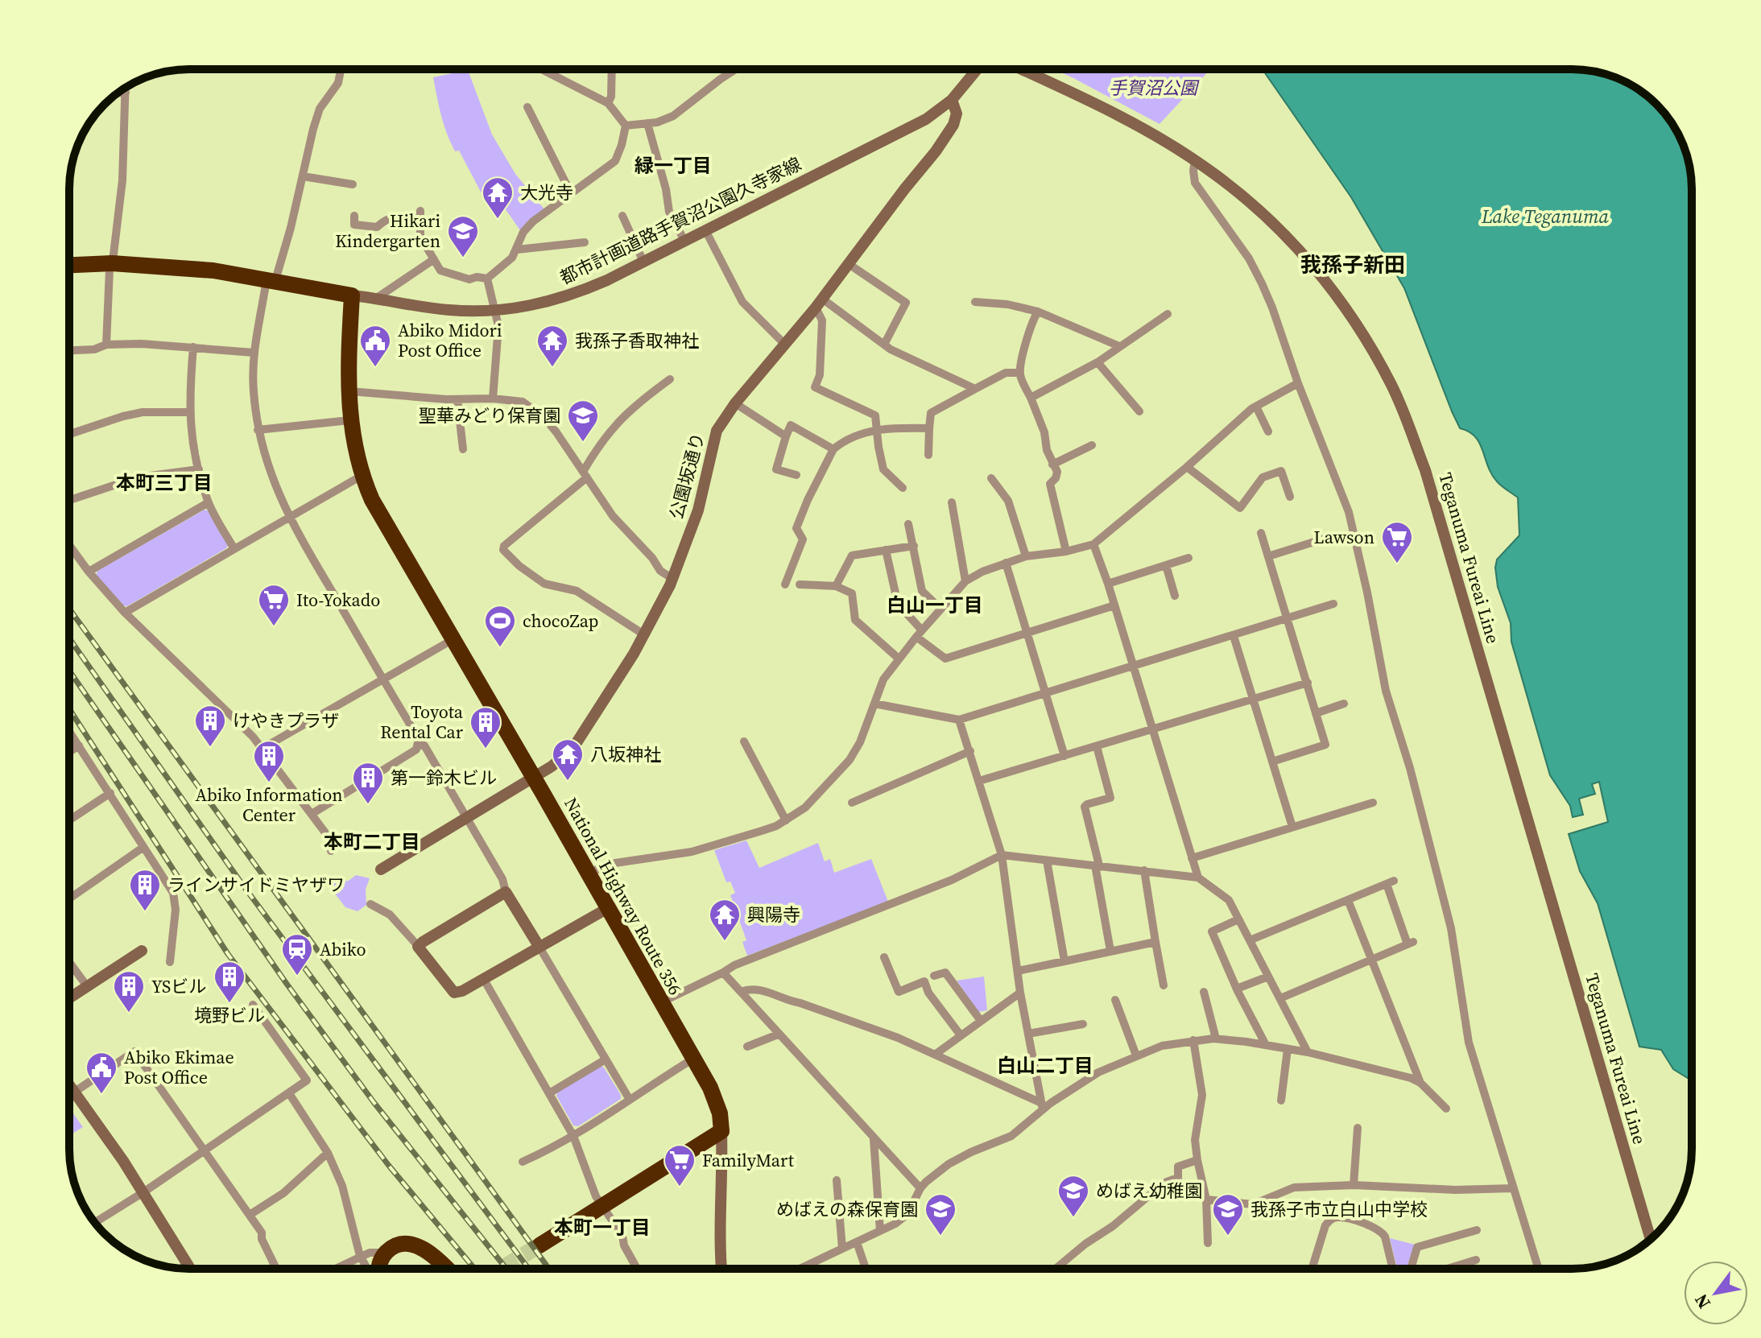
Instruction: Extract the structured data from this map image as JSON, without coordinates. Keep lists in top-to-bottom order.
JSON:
{
  "streets": {
    "highway": ["National Highway Route 356"],
    "street": ["都市計画道路手賀沼公園久寺家線", "公園坂通り", "Teganuma Fureai Line"]
  },
  "crossings": [
    ["都市計画道路手賀沼公園久寺家線", "公園坂通り"],
    ["都市計画道路手賀沼公園久寺家線", "National Highway Route 356"],
    ["公園坂通り", "National Highway Route 356"]
  ],
  "districts": [
    "緑一丁目",
    "我孫子新田",
    "本町三丁目",
    "白山一丁目",
    "本町二丁目",
    "白山二丁目",
    "本町一丁目"
  ],
  "water": ["Lake Teganuma"],
  "parks": ["手賀沼公園"],
  "places": {
    "temple": [
      "大光寺",
      "我孫子香取神社",
      "八坂神社",
      "興陽寺"
    ],
    "school or university": [
      "Hikari Kindergarten",
      "聖華みどり保育園",
      "めばえ幼稚園",
      "めばえの森保育園",
      "我孫子市立白山中学校"
    ],
    "public building": ["Abiko Midori Post Office", "Abiko Ekimae Post Office"],
    "supermarket": ["Lawson", "Ito-Yokado", "FamilyMart"],
    "sports": ["chocoZap"],
    "building": [
      "けやきプラザ",
      "Toyota Rental Car",
      "Abiko Information Center",
      "第一鈴木ビル",
      "ラインサイドミヤザワ",
      "境野ビル",
      "YSビル"
    ],
    "station": ["Abiko"]
  },
  "north": "bottom left"
}
